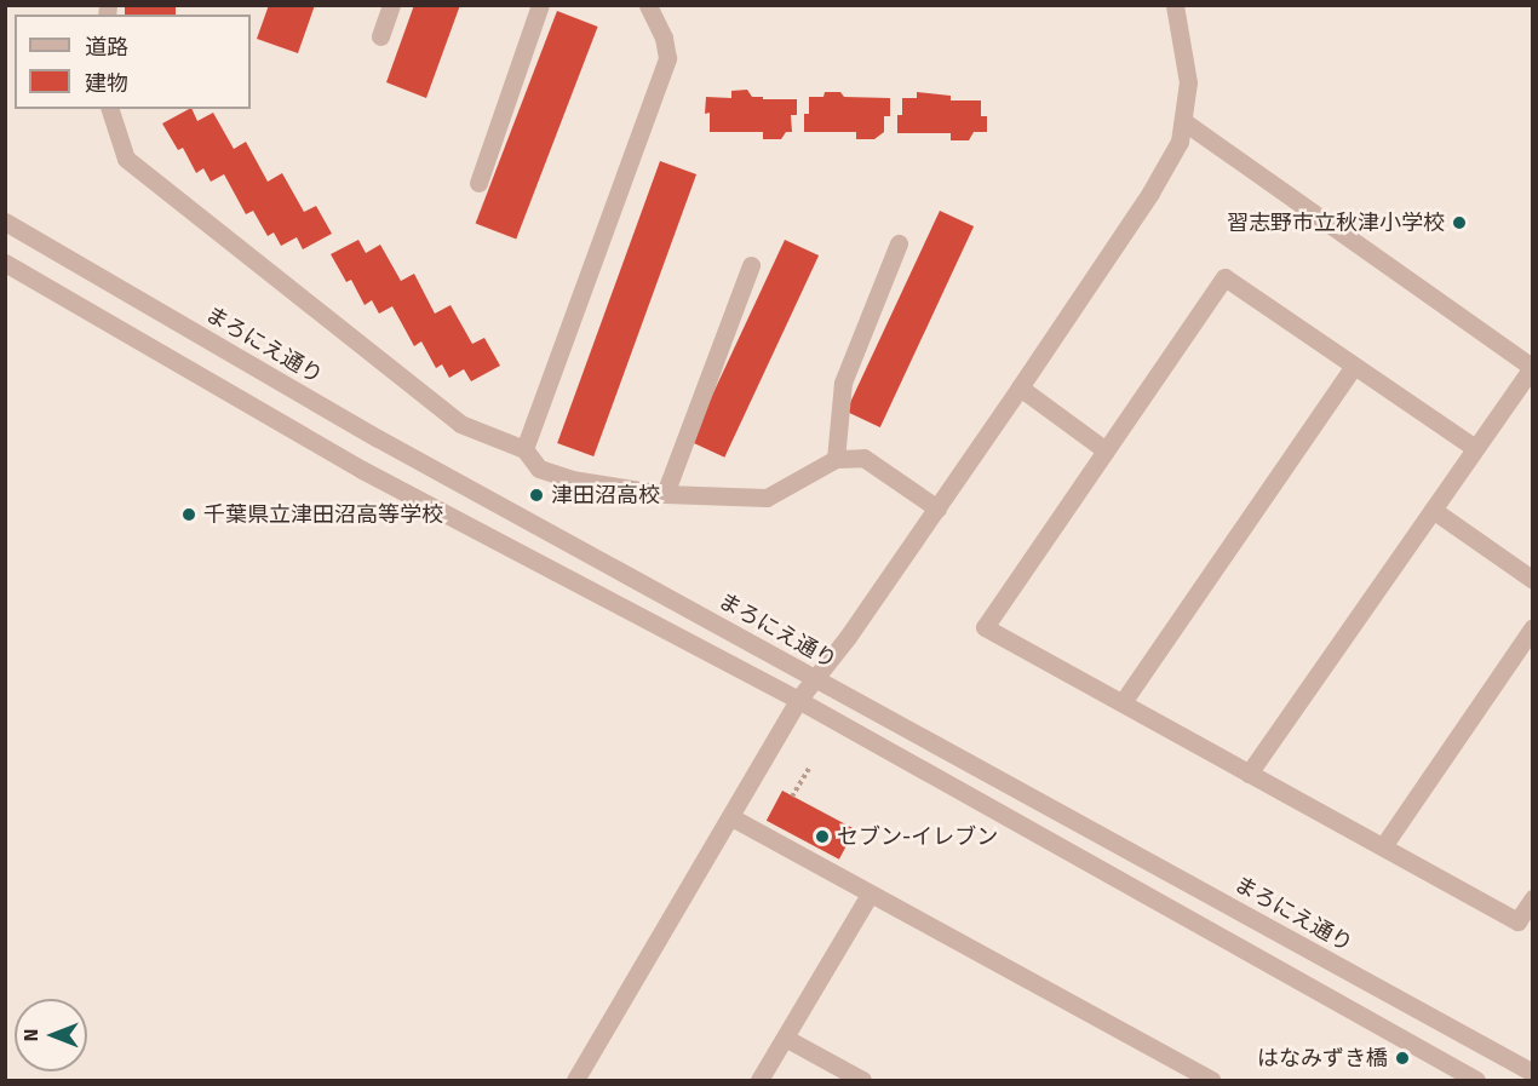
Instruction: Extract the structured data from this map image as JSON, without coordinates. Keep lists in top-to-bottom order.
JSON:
{
  "streets": {
    "street": ["まろにえ通り"]
  },
  "places": [
    "習志野市立秋津小学校",
    "津田沼高校",
    "千葉県立津田沼高等学校",
    "セブン-イレブン",
    "はなみずき橋"
  ],
  "legend": ["道路", "建物"],
  "north": "left"
}
